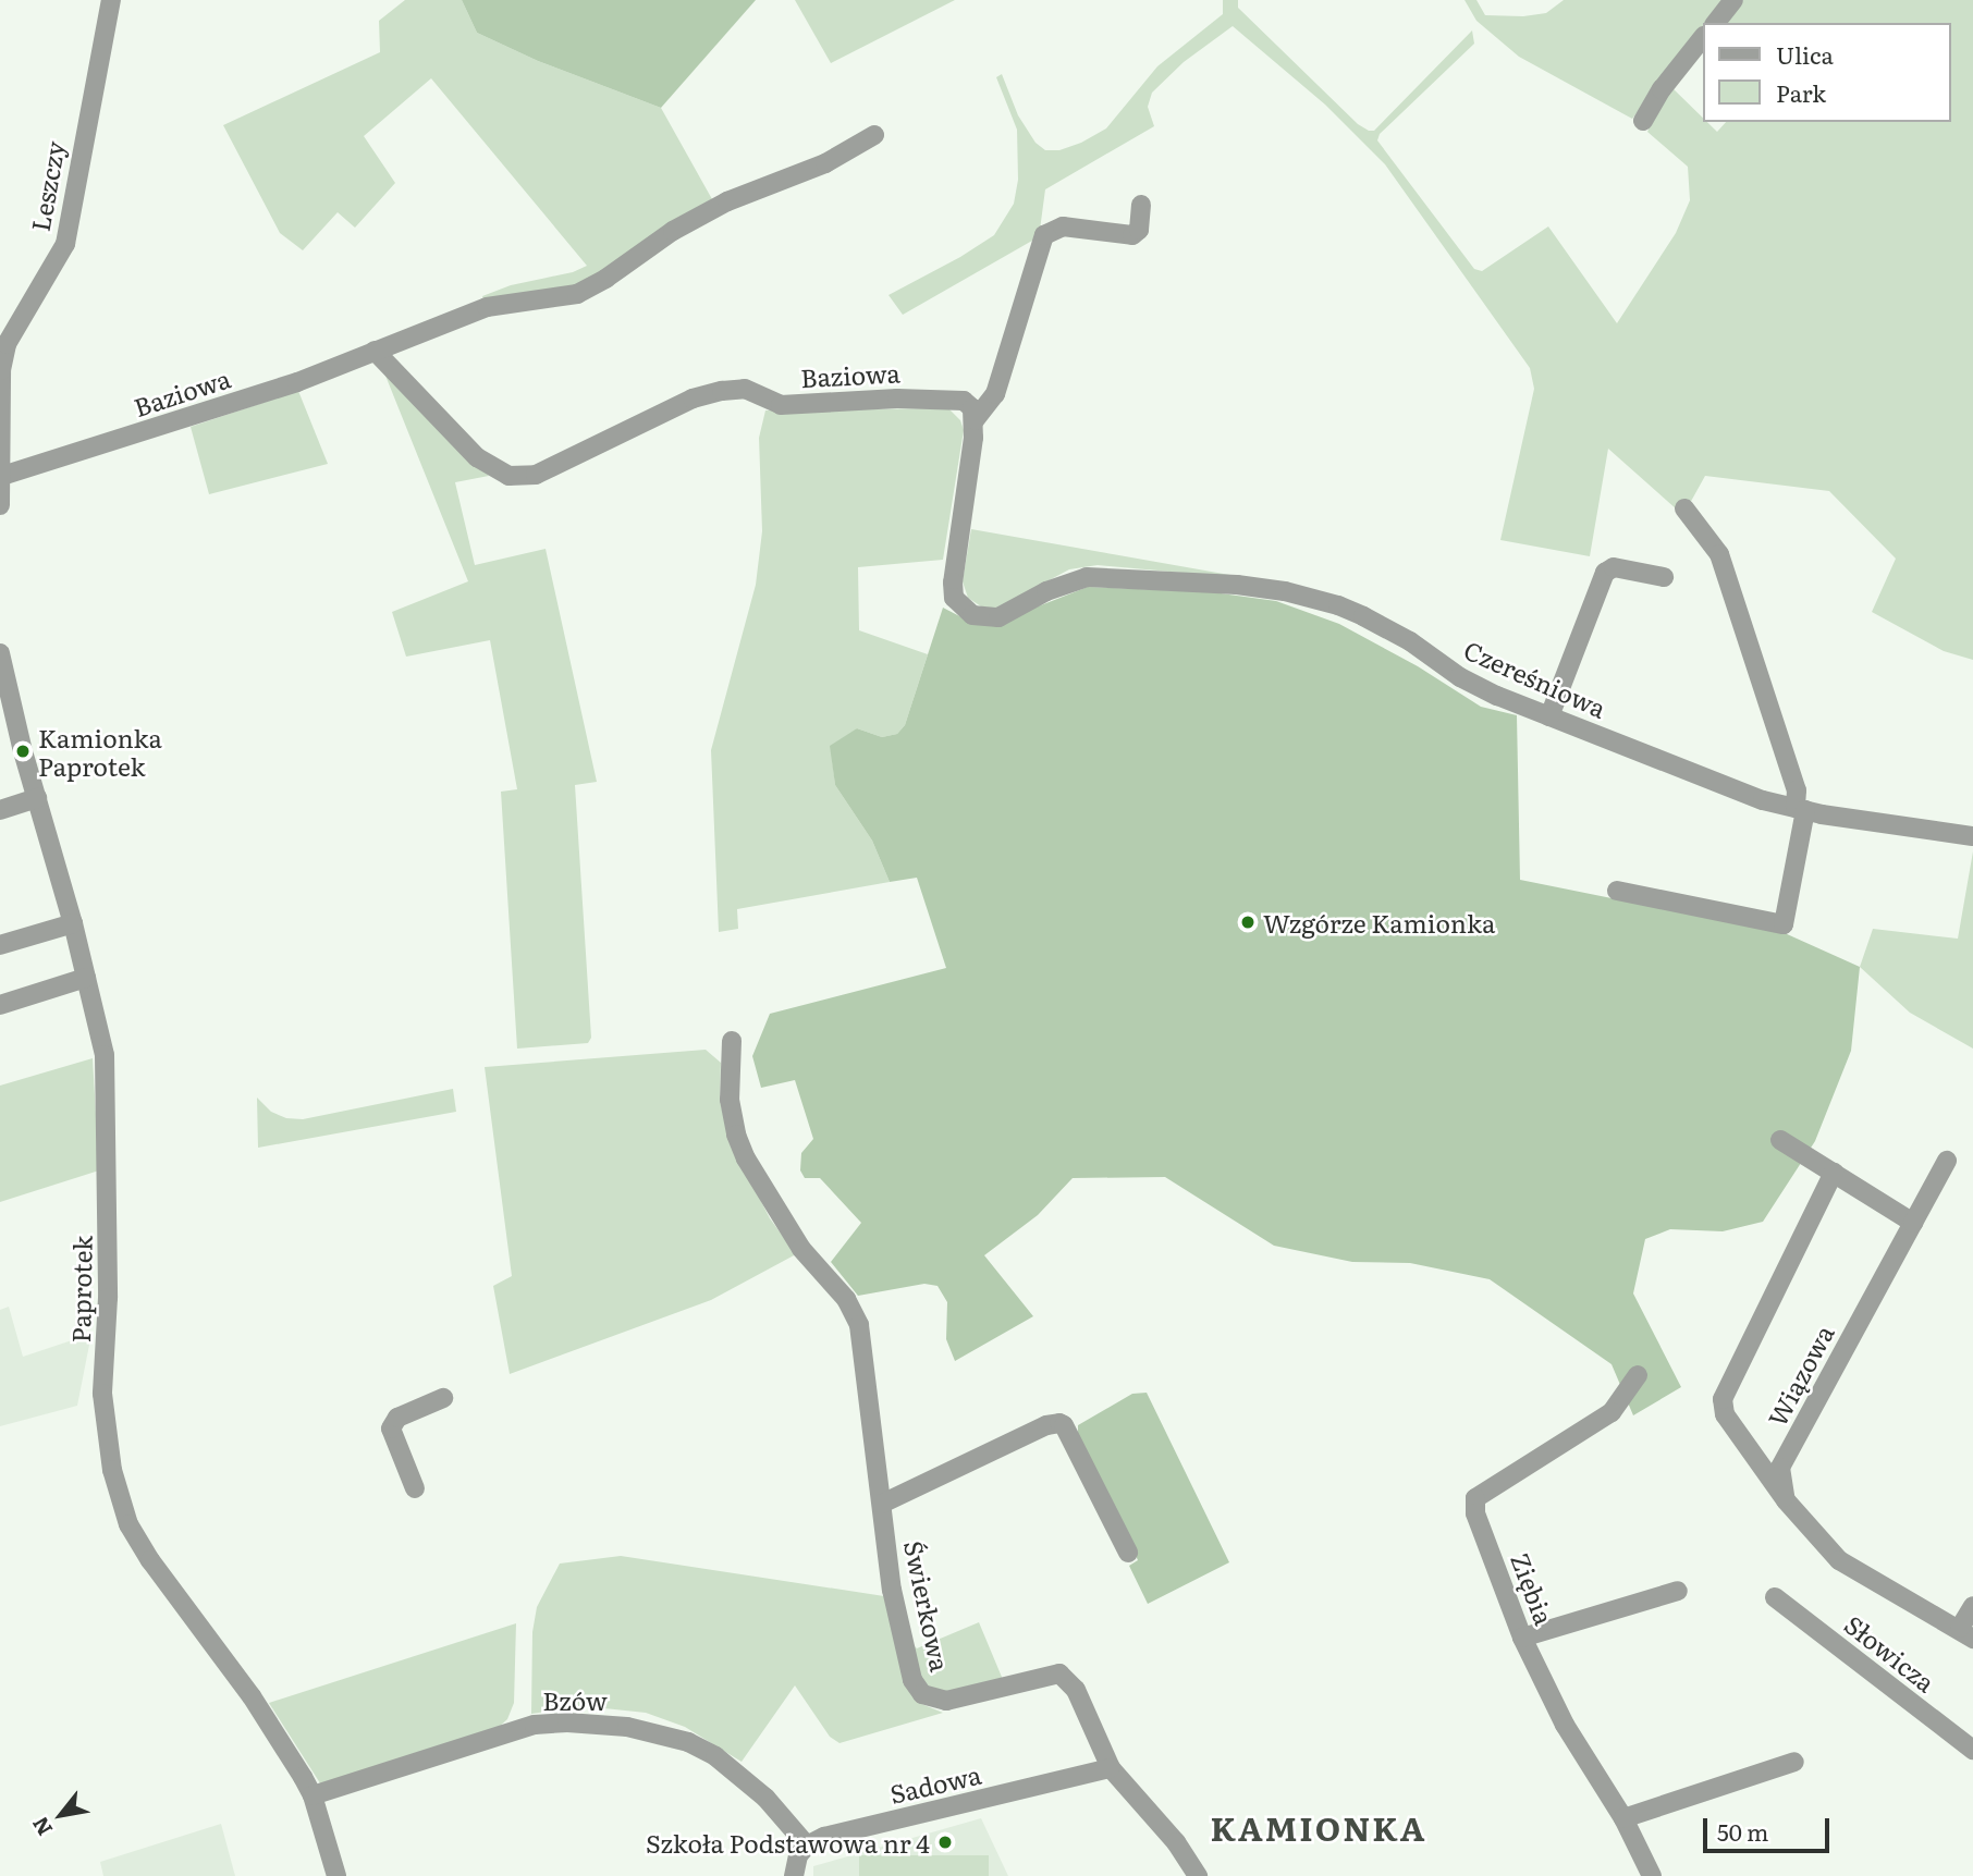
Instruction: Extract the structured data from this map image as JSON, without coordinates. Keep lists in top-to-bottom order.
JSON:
{
  "streets": {
    "street": [
      "Leszczy",
      "Baziowa",
      "Czereśniowa",
      "Paprotek",
      "Wiązowa",
      "Ziębia",
      "Świerkowa",
      "Słowicza",
      "Bzów",
      "Sadowa"
    ]
  },
  "crossings": [
    ["Baziowa", "Czereśniowa"],
    ["Paprotek", "Bzów"],
    ["Świerkowa", "Sadowa"],
    ["Bzów", "Sadowa"]
  ],
  "districts": ["KAMIONKA"],
  "places": ["Kamionka Paprotek", "Wzgórze Kamionka", "Szkoła Podstawowa nr 4"],
  "legend": ["Ulica", "Park"],
  "scale_bar": "50 m",
  "north": "bottom left"
}
